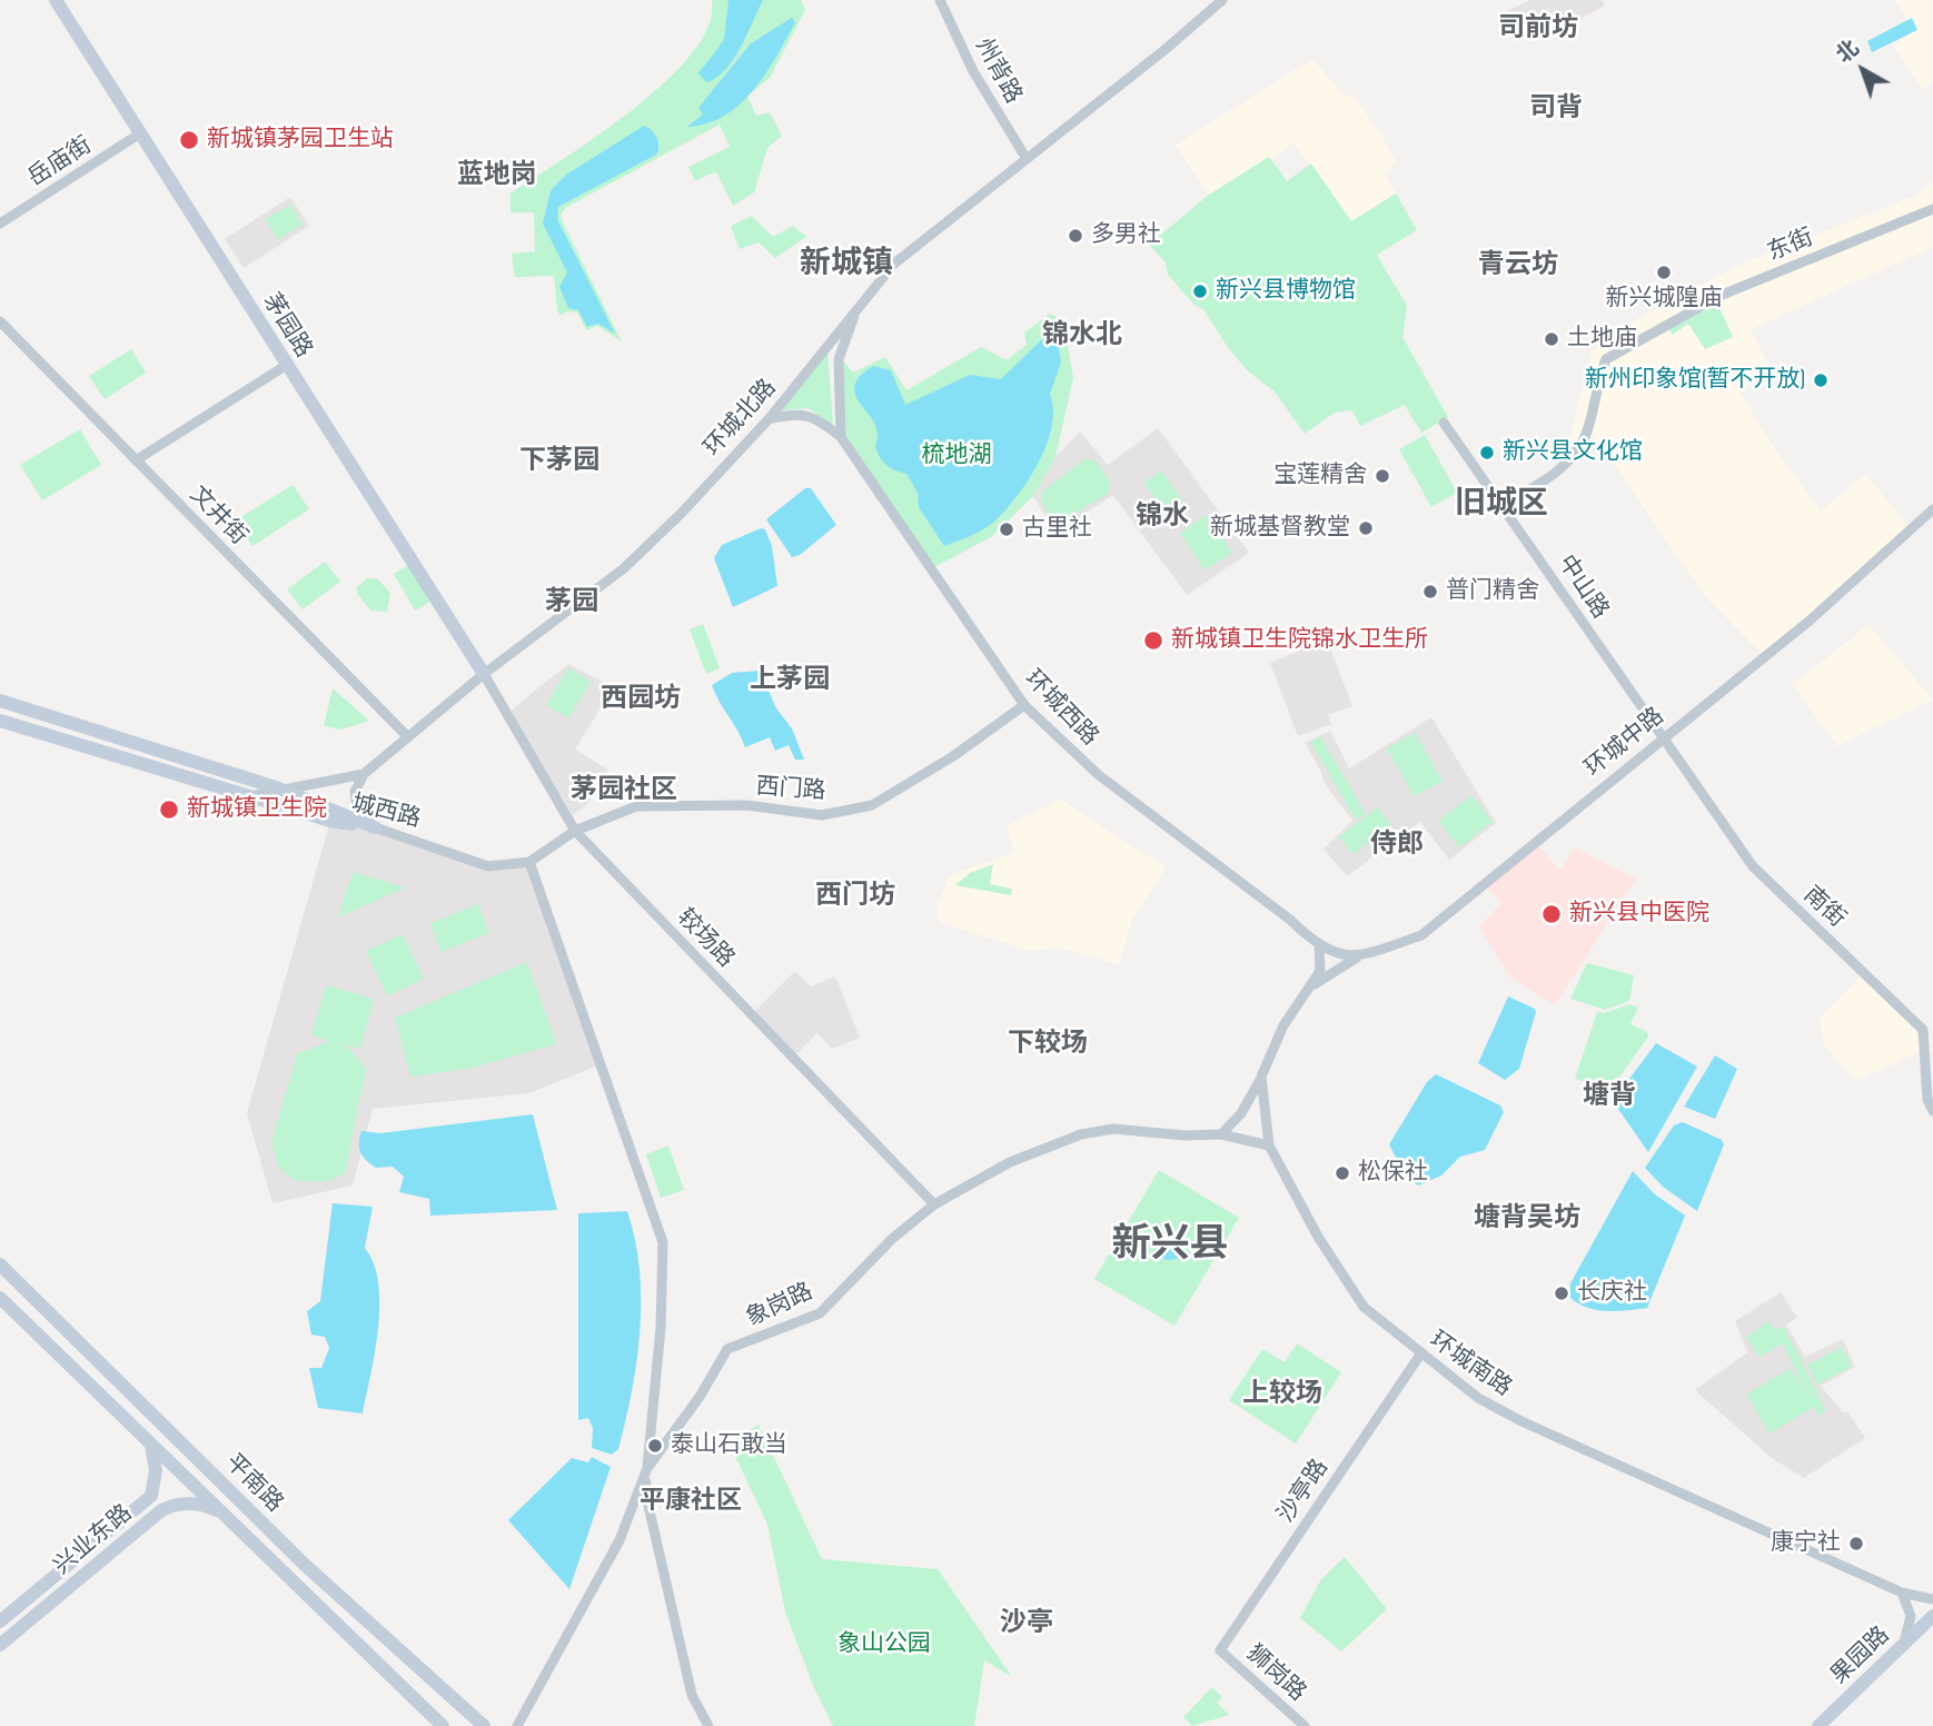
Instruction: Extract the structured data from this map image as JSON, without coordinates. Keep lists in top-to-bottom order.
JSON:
{
  "streets": {
    "main road": [
      "茅园路",
      "城西路",
      "平南路",
      "兴业东路",
      "果园路"
    ],
    "street": [
      "州背路",
      "岳庙街",
      "东街",
      "环城北路",
      "文井街",
      "中山路",
      "环城西路",
      "环城中路",
      "西门路",
      "南街",
      "较场路",
      "象岗路",
      "环城南路",
      "沙亭路",
      "狮岗路"
    ]
  },
  "crossings": [
    ["州背路", "环城北路"],
    ["岳庙街", "茅园路"],
    ["东街", "中山路"],
    ["茅园路", "环城北路"],
    ["茅园路", "较场路"],
    ["环城北路", "文井街"],
    ["环城北路", "环城西路"],
    ["环城北路", "城西路"],
    ["环城北路", "较场路"],
    ["中山路", "环城中路"],
    ["中山路", "南街"],
    ["环城西路", "西门路"],
    ["环城中路", "南街"],
    ["西门路", "城西路"],
    ["西门路", "较场路"],
    ["城西路", "较场路"],
    ["较场路", "象岗路"],
    ["象岗路", "环城南路"],
    ["环城南路", "沙亭路"],
    ["平南路", "兴业东路"],
    ["沙亭路", "狮岗路"]
  ],
  "districts": [
    "司前坊",
    "司背",
    "蓝地岗",
    "新城镇",
    "青云坊",
    "锦水北",
    "下茅园",
    "旧城区",
    "锦水",
    "茅园",
    "上茅园",
    "西园坊",
    "茅园社区",
    "侍郎",
    "西门坊",
    "下较场",
    "塘背",
    "塘背吴坊",
    "新兴县",
    "上较场",
    "平康社区",
    "沙亭"
  ],
  "parks": ["梳地湖", "象山公园"],
  "places": [
    "新城镇茅园卫生站",
    "多男社",
    "新兴城隍庙",
    "新兴县博物馆",
    "土地庙",
    "新州印象馆(暂不开放)",
    "新兴县文化馆",
    "宝莲精舍",
    "新城基督教堂",
    "古里社",
    "普门精舍",
    "新城镇卫生院锦水卫生所",
    "新城镇卫生院",
    "新兴县中医院",
    "松保社",
    "长庆社",
    "泰山石敢当",
    "康宁社"
  ],
  "north": "top left"
}
